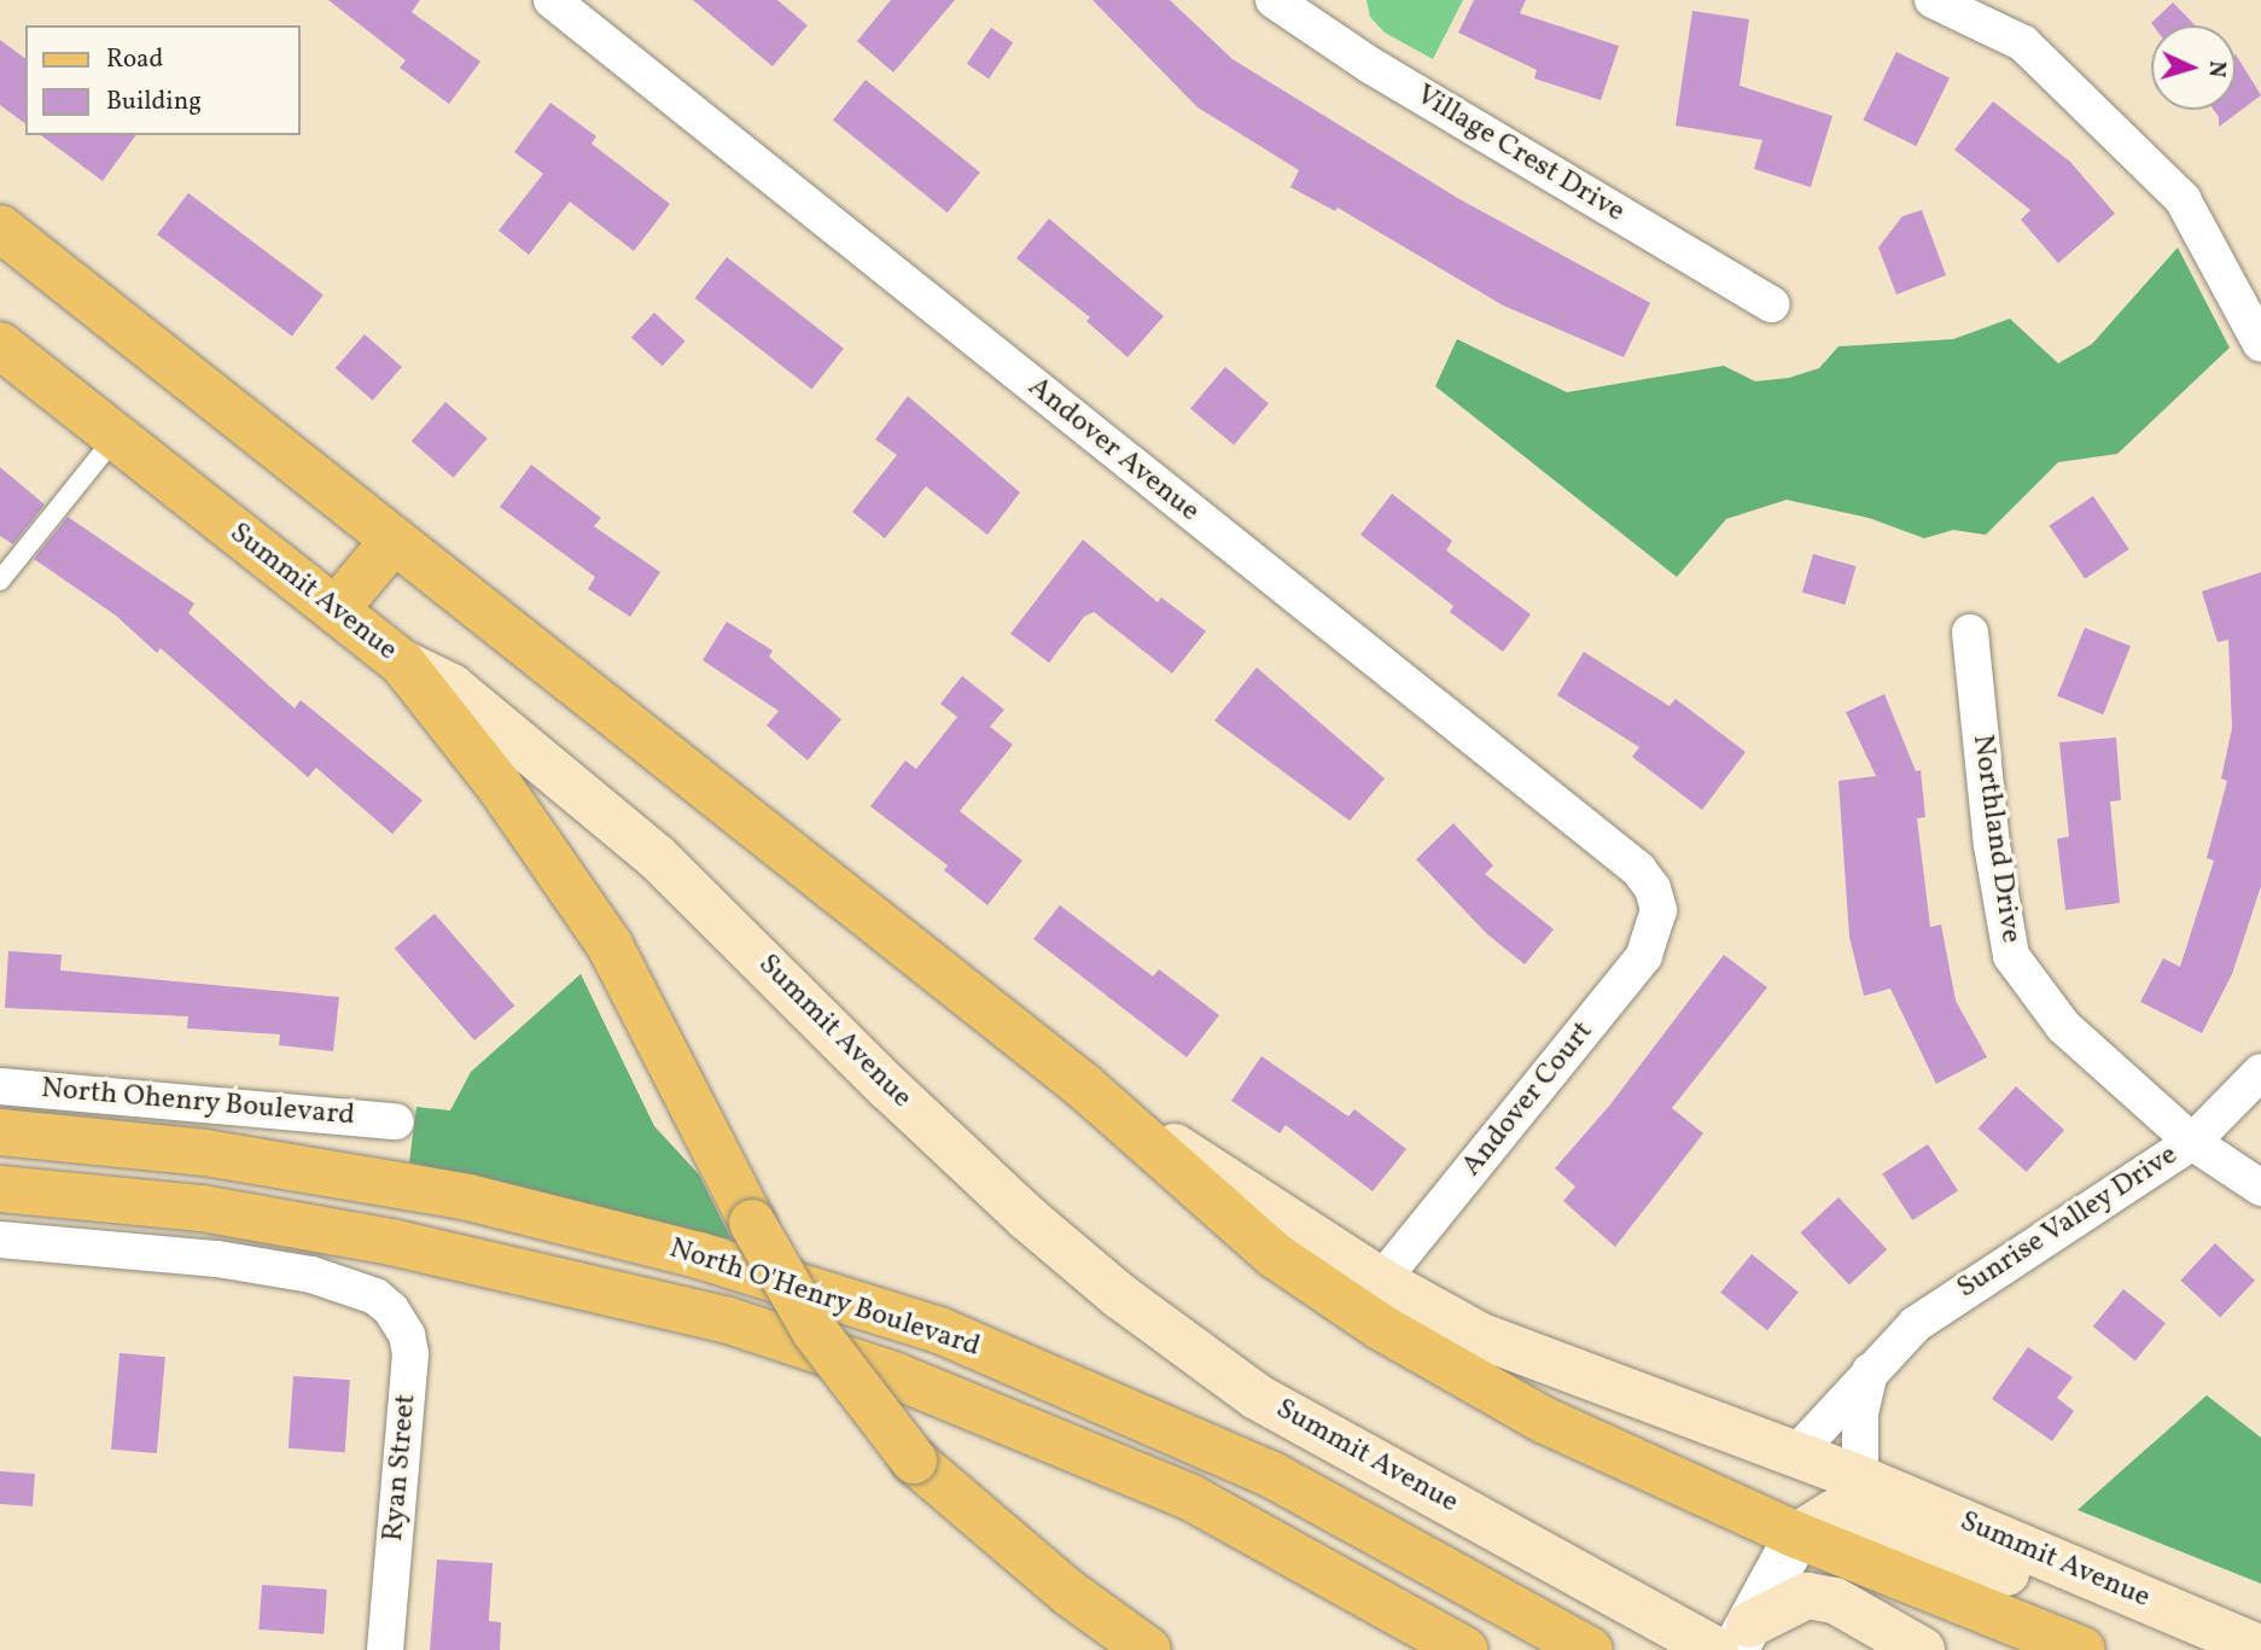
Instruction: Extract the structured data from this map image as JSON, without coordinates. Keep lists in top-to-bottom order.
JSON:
{
  "streets": {
    "main road": ["Summit Avenue", "North O'Henry Boulevard"],
    "street": [
      "Village Crest Drive",
      "Andover Avenue",
      "Northland Drive",
      "Andover Court",
      "North Ohenry Boulevard",
      "Sunrise Valley Drive",
      "Ryan Street"
    ]
  },
  "crossings": [
    ["Andover Avenue", "Andover Court"],
    ["Summit Avenue", "Andover Court"],
    ["Summit Avenue", "Sunrise Valley Drive"],
    ["Northland Drive", "Sunrise Valley Drive"]
  ],
  "legend": ["Road", "Building"],
  "north": "right"
}
